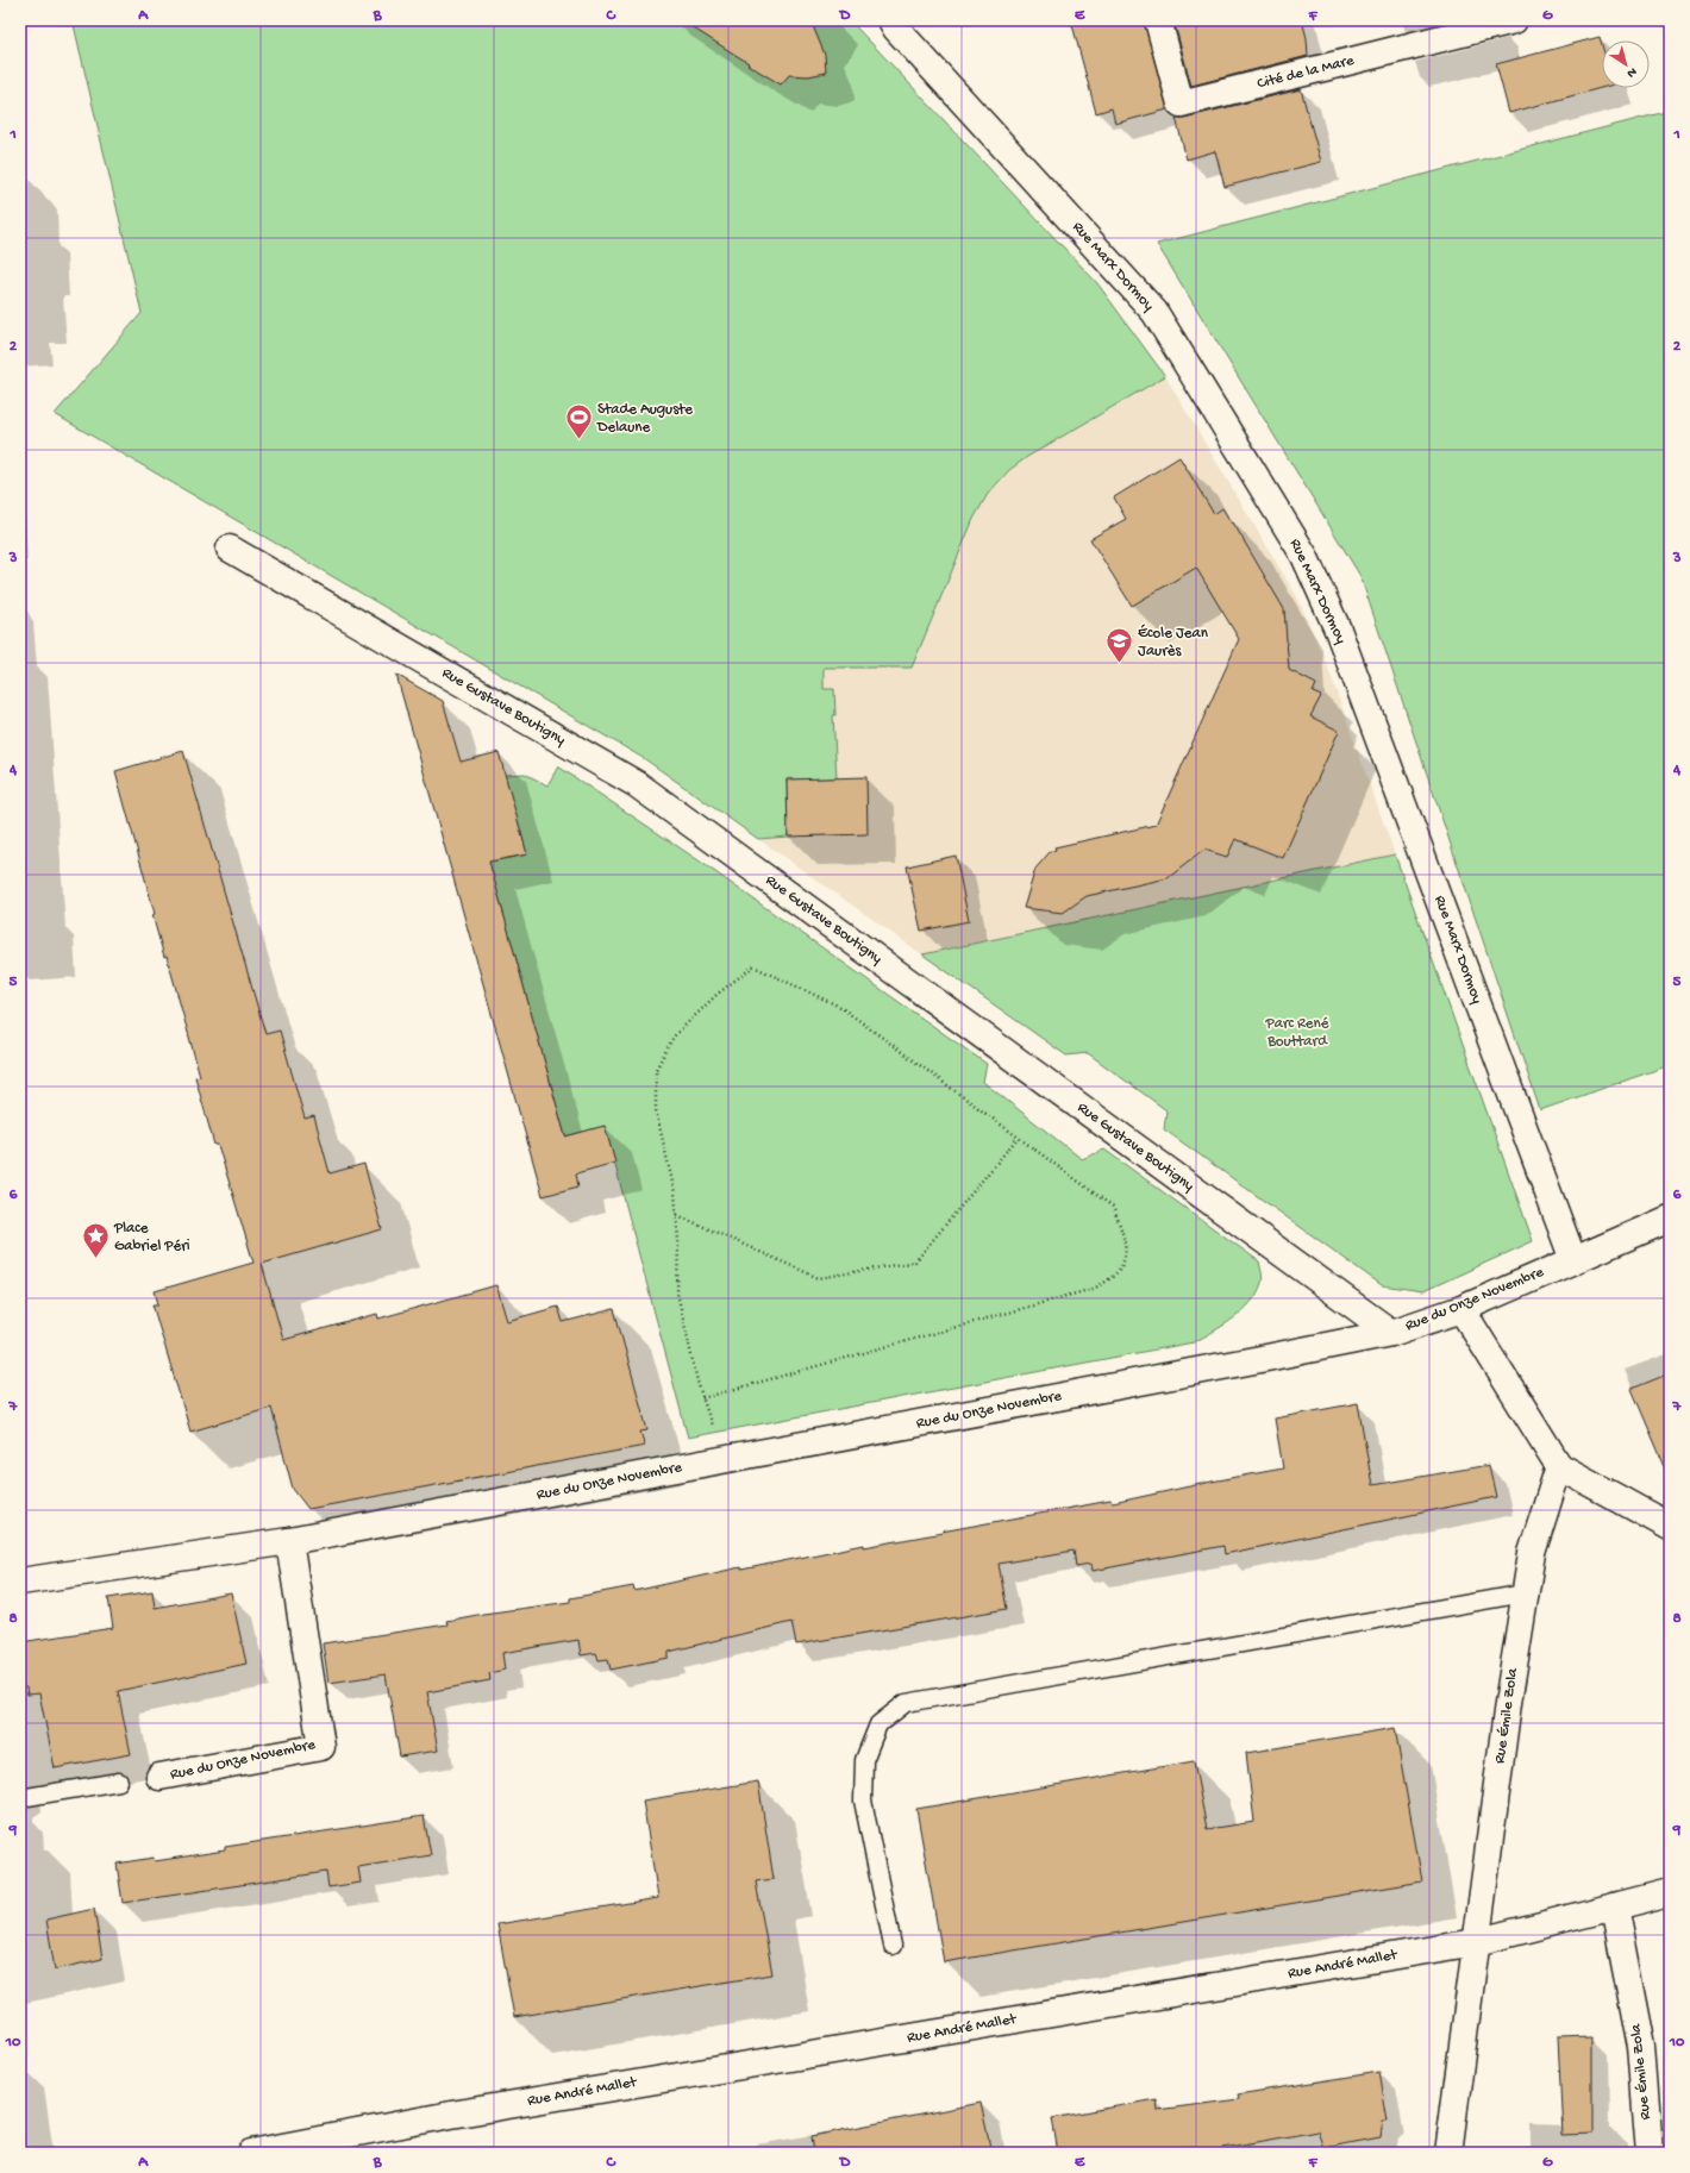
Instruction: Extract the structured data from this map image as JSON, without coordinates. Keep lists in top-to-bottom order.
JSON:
{
  "streets": {
    "street": [
      "Cité de la Mare",
      "Rue Marx Dormoy",
      "Rue Gustave Boutigny",
      "Rue du Onze Novembre",
      "Rue Émile Zola",
      "Rue André Mallet"
    ]
  },
  "crossings": [
    ["Rue Marx Dormoy", "Rue du Onze Novembre"],
    ["Rue Gustave Boutigny", "Rue du Onze Novembre"],
    ["Rue Émile Zola", "Rue André Mallet"]
  ],
  "parks": ["Parc René Bouttard"],
  "places": {
    "sports": ["Stade Auguste Delaune"],
    "school or university": ["École Jean Jaurès"],
    "place": ["Place Gabriel Péri"]
  },
  "north": "bottom right",
  "grid": {
    "columns": [
      "A",
      "B",
      "C",
      "D",
      "E",
      "F",
      "G"
    ],
    "rows": [
      "1",
      "2",
      "3",
      "4",
      "5",
      "6",
      "7",
      "8",
      "9",
      "10"
    ]
  }
}
